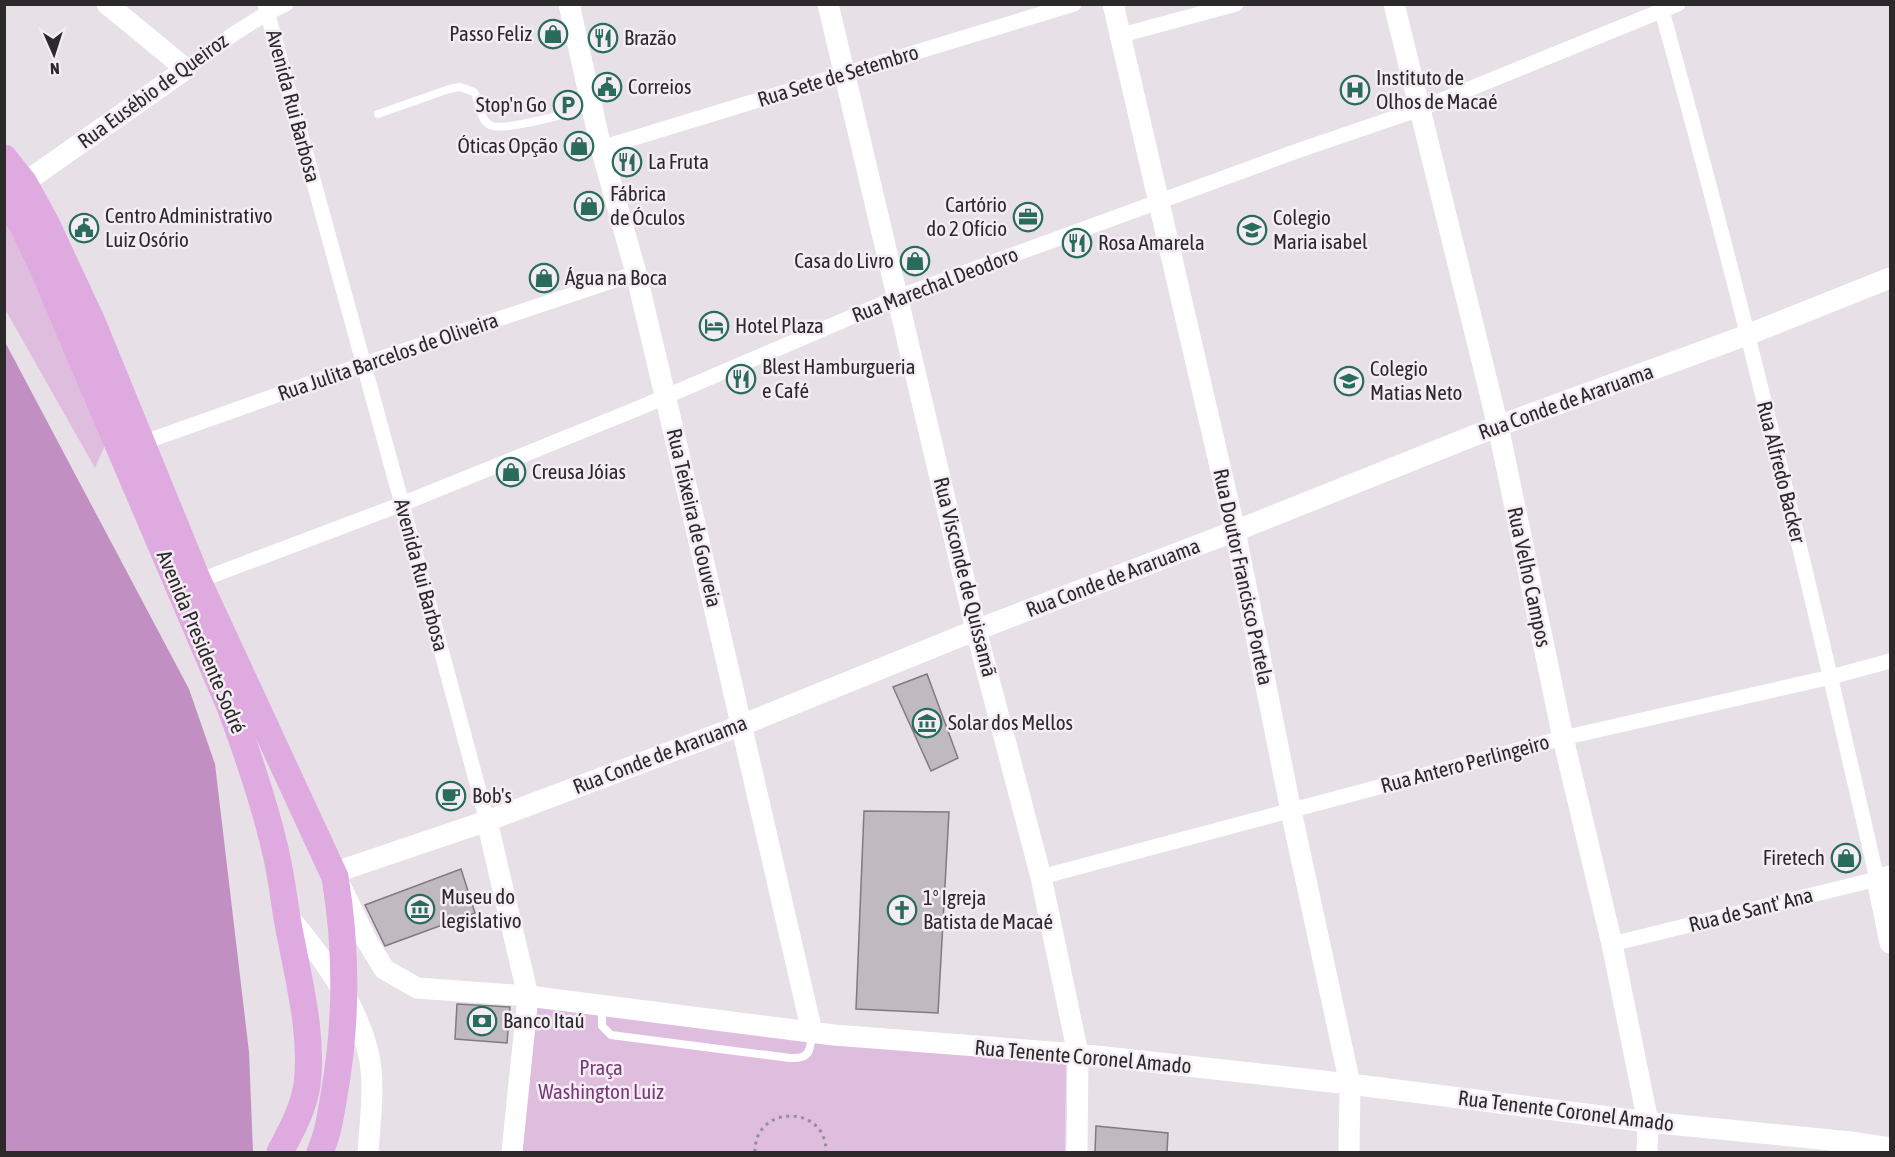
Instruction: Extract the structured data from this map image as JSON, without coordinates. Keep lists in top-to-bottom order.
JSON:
{
  "streets": {
    "highway": ["Avenida Presidente Sodré"],
    "street": [
      "Rua Sete de Setembro",
      "Rua Eusébio de Queiroz",
      "Avenida Rui Barbosa",
      "Rua Marechal Deodoro",
      "Rua Julita Barcelos de Oliveira",
      "Rua Conde de Araruama",
      "Rua Alfredo Backer",
      "Rua Teixeira de Gouveia",
      "Rua Visconde de Quissamã",
      "Rua Doutor Francisco Portela",
      "Rua Velho Campos",
      "Rua Antero Perlingeiro",
      "Rua de Sant' Ana",
      "Rua Tenente Coronel Amado"
    ]
  },
  "crossings": [
    ["Rua Sete de Setembro", "Rua Teixeira de Gouveia"],
    ["Rua Sete de Setembro", "Rua Visconde de Quissamã"],
    ["Rua Eusébio de Queiroz", "Avenida Rui Barbosa"],
    ["Rua Eusébio de Queiroz", "Avenida Presidente Sodré"],
    ["Avenida Rui Barbosa", "Rua Marechal Deodoro"],
    ["Avenida Rui Barbosa", "Rua Julita Barcelos de Oliveira"],
    ["Avenida Rui Barbosa", "Rua Conde de Araruama"],
    ["Avenida Rui Barbosa", "Rua Tenente Coronel Amado"],
    ["Rua Marechal Deodoro", "Rua Alfredo Backer"],
    ["Rua Marechal Deodoro", "Rua Teixeira de Gouveia"],
    ["Rua Marechal Deodoro", "Rua Visconde de Quissamã"],
    ["Rua Marechal Deodoro", "Rua Doutor Francisco Portela"],
    ["Rua Marechal Deodoro", "Rua Velho Campos"],
    ["Rua Marechal Deodoro", "Avenida Presidente Sodré"],
    ["Rua Julita Barcelos de Oliveira", "Rua Teixeira de Gouveia"],
    ["Rua Julita Barcelos de Oliveira", "Avenida Presidente Sodré"],
    ["Rua Conde de Araruama", "Rua Alfredo Backer"],
    ["Rua Conde de Araruama", "Rua Teixeira de Gouveia"],
    ["Rua Conde de Araruama", "Rua Visconde de Quissamã"],
    ["Rua Conde de Araruama", "Rua Doutor Francisco Portela"],
    ["Rua Conde de Araruama", "Rua Velho Campos"],
    ["Rua Conde de Araruama", "Avenida Presidente Sodré"],
    ["Rua Conde de Araruama", "Rua Tenente Coronel Amado"],
    ["Rua Alfredo Backer", "Rua Antero Perlingeiro"],
    ["Rua Alfredo Backer", "Rua de Sant' Ana"],
    ["Rua Teixeira de Gouveia", "Rua Tenente Coronel Amado"],
    ["Rua Visconde de Quissamã", "Rua Antero Perlingeiro"],
    ["Rua Visconde de Quissamã", "Rua Tenente Coronel Amado"],
    ["Rua Doutor Francisco Portela", "Rua Antero Perlingeiro"],
    ["Rua Doutor Francisco Portela", "Rua Tenente Coronel Amado"],
    ["Rua Velho Campos", "Rua Antero Perlingeiro"],
    ["Rua Velho Campos", "Rua de Sant' Ana"],
    ["Rua Velho Campos", "Rua Tenente Coronel Amado"],
    ["Avenida Presidente Sodré", "Rua Tenente Coronel Amado"]
  ],
  "parks": ["Praça Washington Luiz"],
  "places": {
    "shop": [
      "Passo Feliz",
      "Óticas Opção",
      "Fábrica de Óculos",
      "Casa do Livro",
      "Água na Boca",
      "Creusa Jóias",
      "Firetech"
    ],
    "restaurant": [
      "Brazão",
      "La Fruta",
      "Rosa Amarela",
      "Blest Hamburgueria e Café"
    ],
    "public building": ["Correios", "Centro Administrativo Luiz Osório"],
    "hospital": ["Instituto de Olhos de Macaé"],
    "parking": ["Stop'n Go"],
    "office": ["Cartório do 2 Ofício"],
    "school or university": ["Colegio Maria isabel", "Colegio Matias Neto"],
    "hotel": ["Hotel Plaza"],
    "museum": ["Solar dos Mellos", "Museu do legislativo"],
    "cafe": ["Bob's"],
    "church": ["1° Igreja Batista de Macaé"],
    "bank": ["Banco Itaú"]
  },
  "north": "bottom"
}
